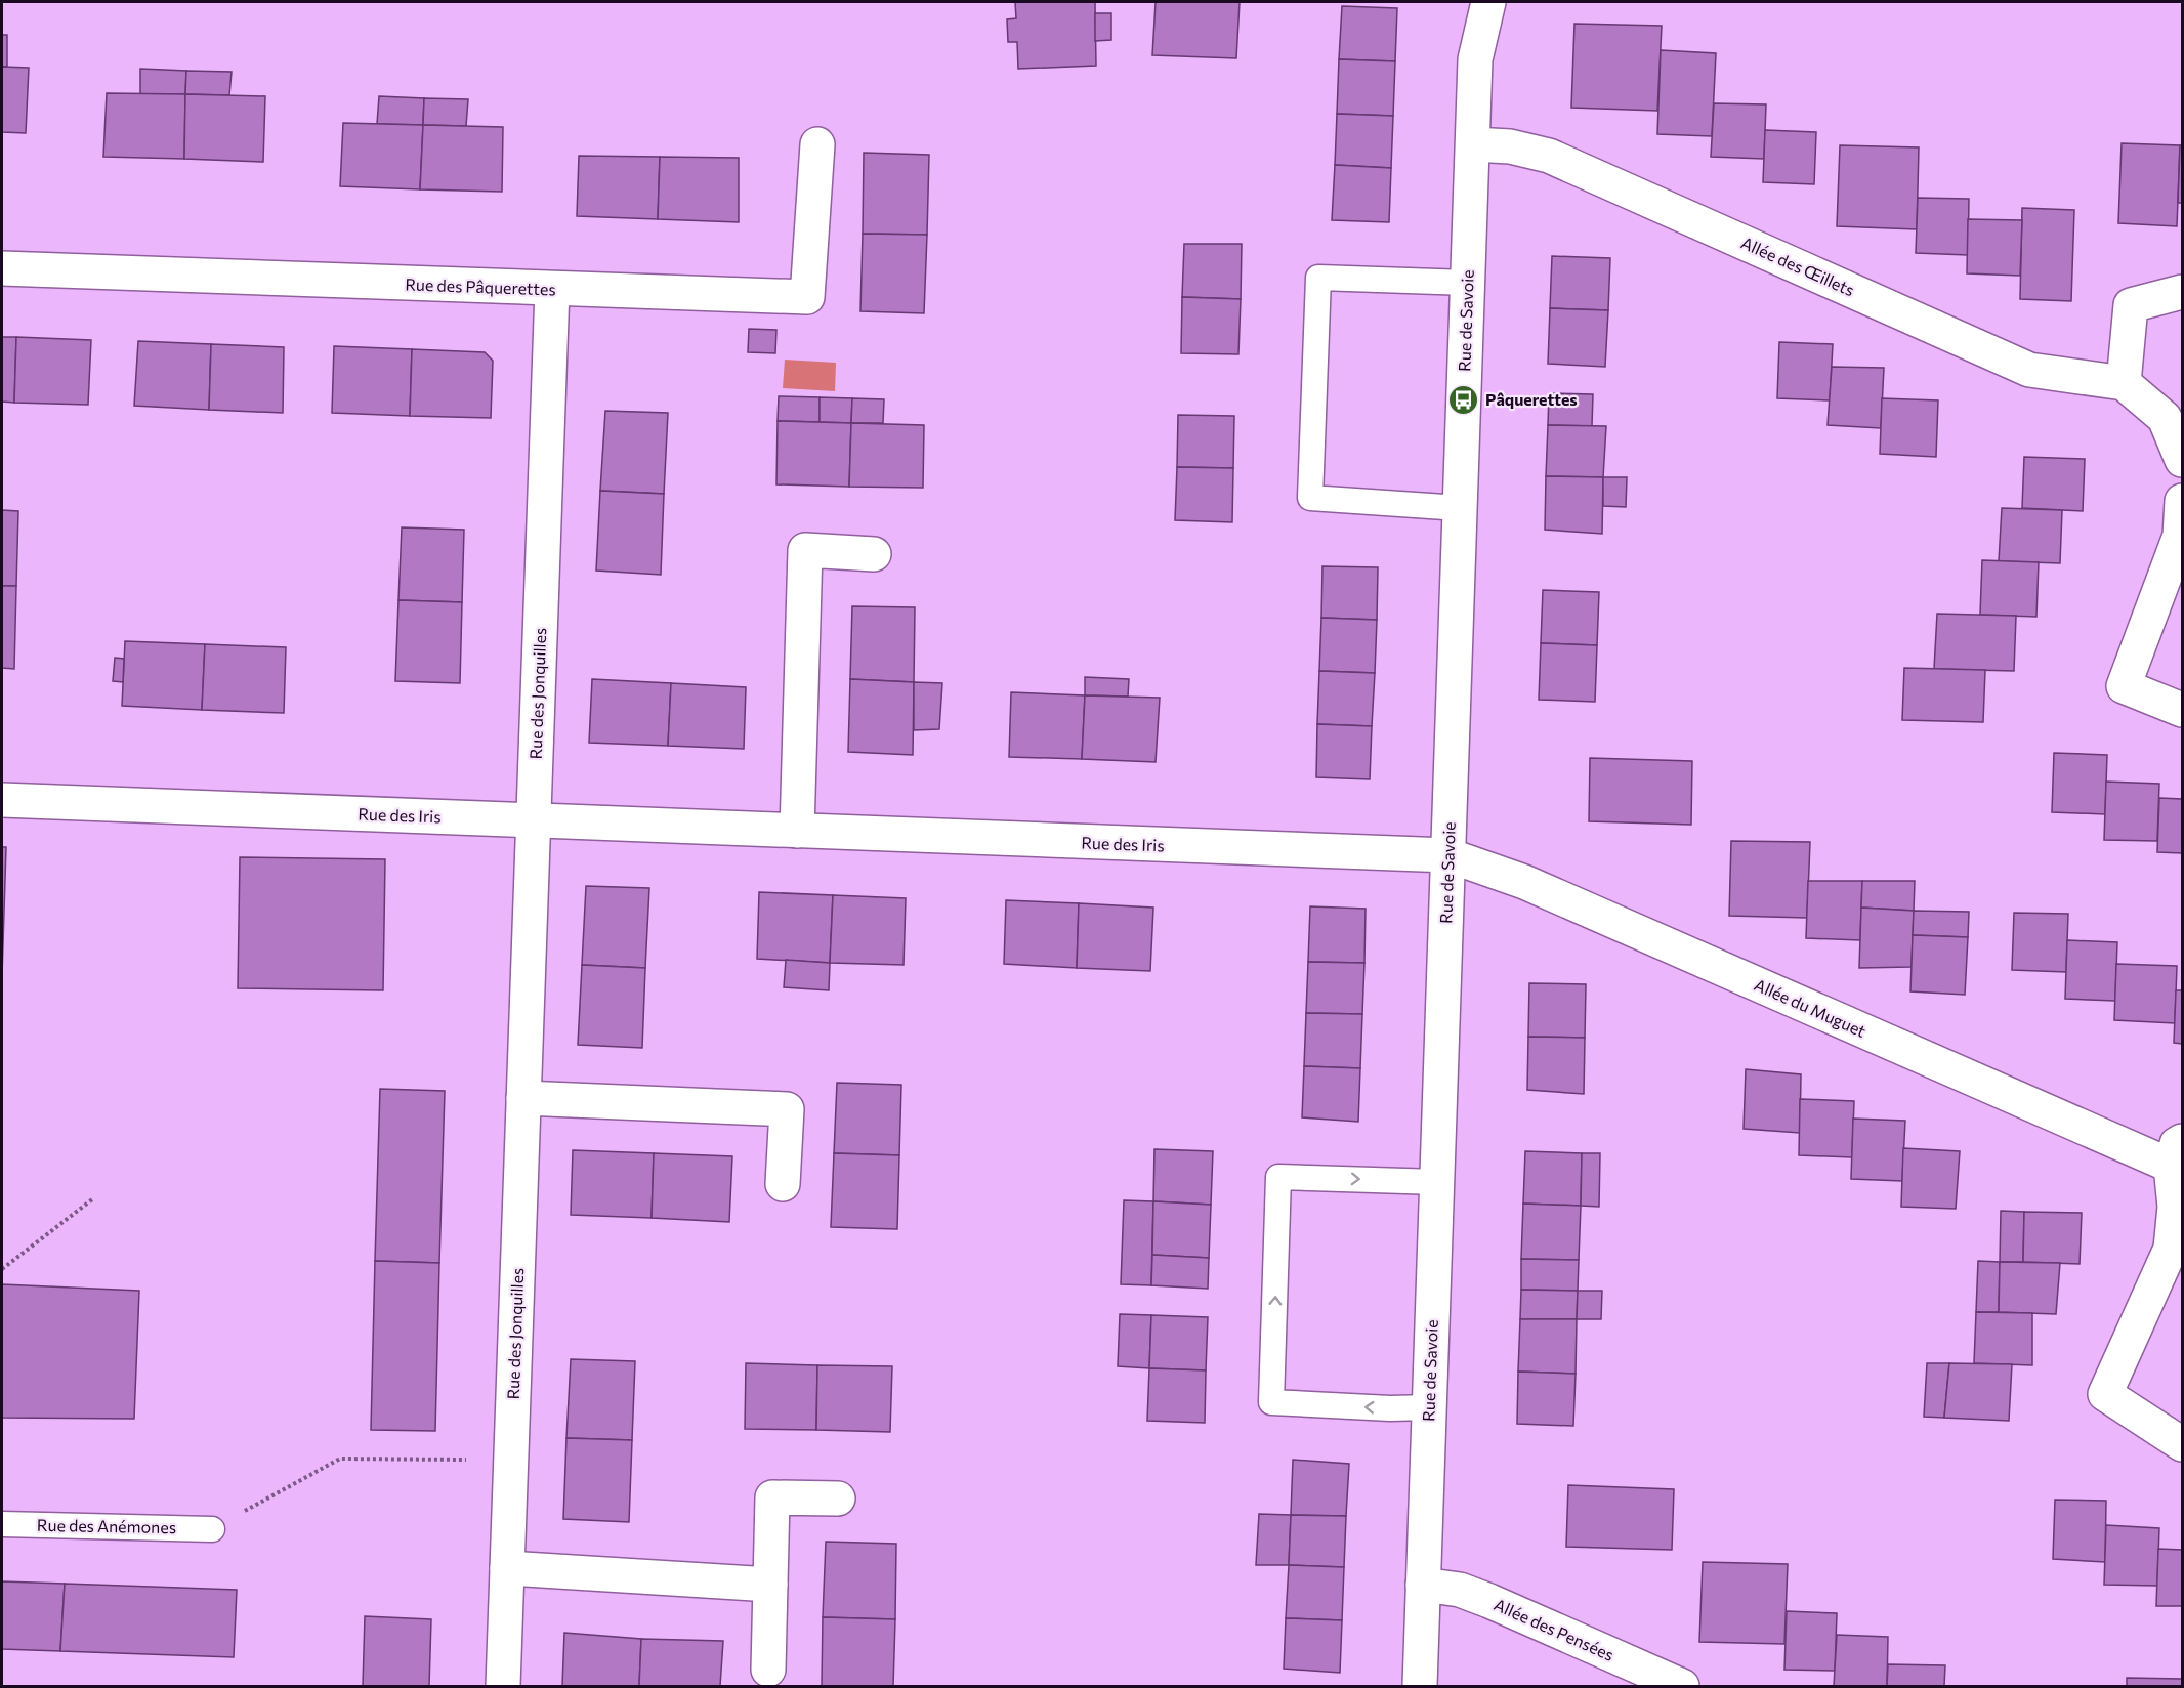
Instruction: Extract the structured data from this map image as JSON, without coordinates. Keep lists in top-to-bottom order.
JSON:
{
  "streets": {
    "street": [
      "Allée des Œillets",
      "Rue des Pâquerettes",
      "Rue de Savoie",
      "Rue des Jonquilles",
      "Rue des Iris",
      "Allée du Muguet",
      "Allée des Pensées"
    ],
    "lane": ["Rue des Anémones"]
  },
  "crossings": [
    ["Allée des Œillets", "Rue de Savoie"],
    ["Rue des Pâquerettes", "Rue des Jonquilles"],
    ["Rue de Savoie", "Rue des Iris"],
    ["Rue de Savoie", "Allée du Muguet"],
    ["Rue de Savoie", "Allée des Pensées"],
    ["Rue des Jonquilles", "Rue des Iris"],
    ["Rue des Iris", "Allée du Muguet"]
  ],
  "places": {
    "bus stop": ["Pâquerettes"]
  }
}
